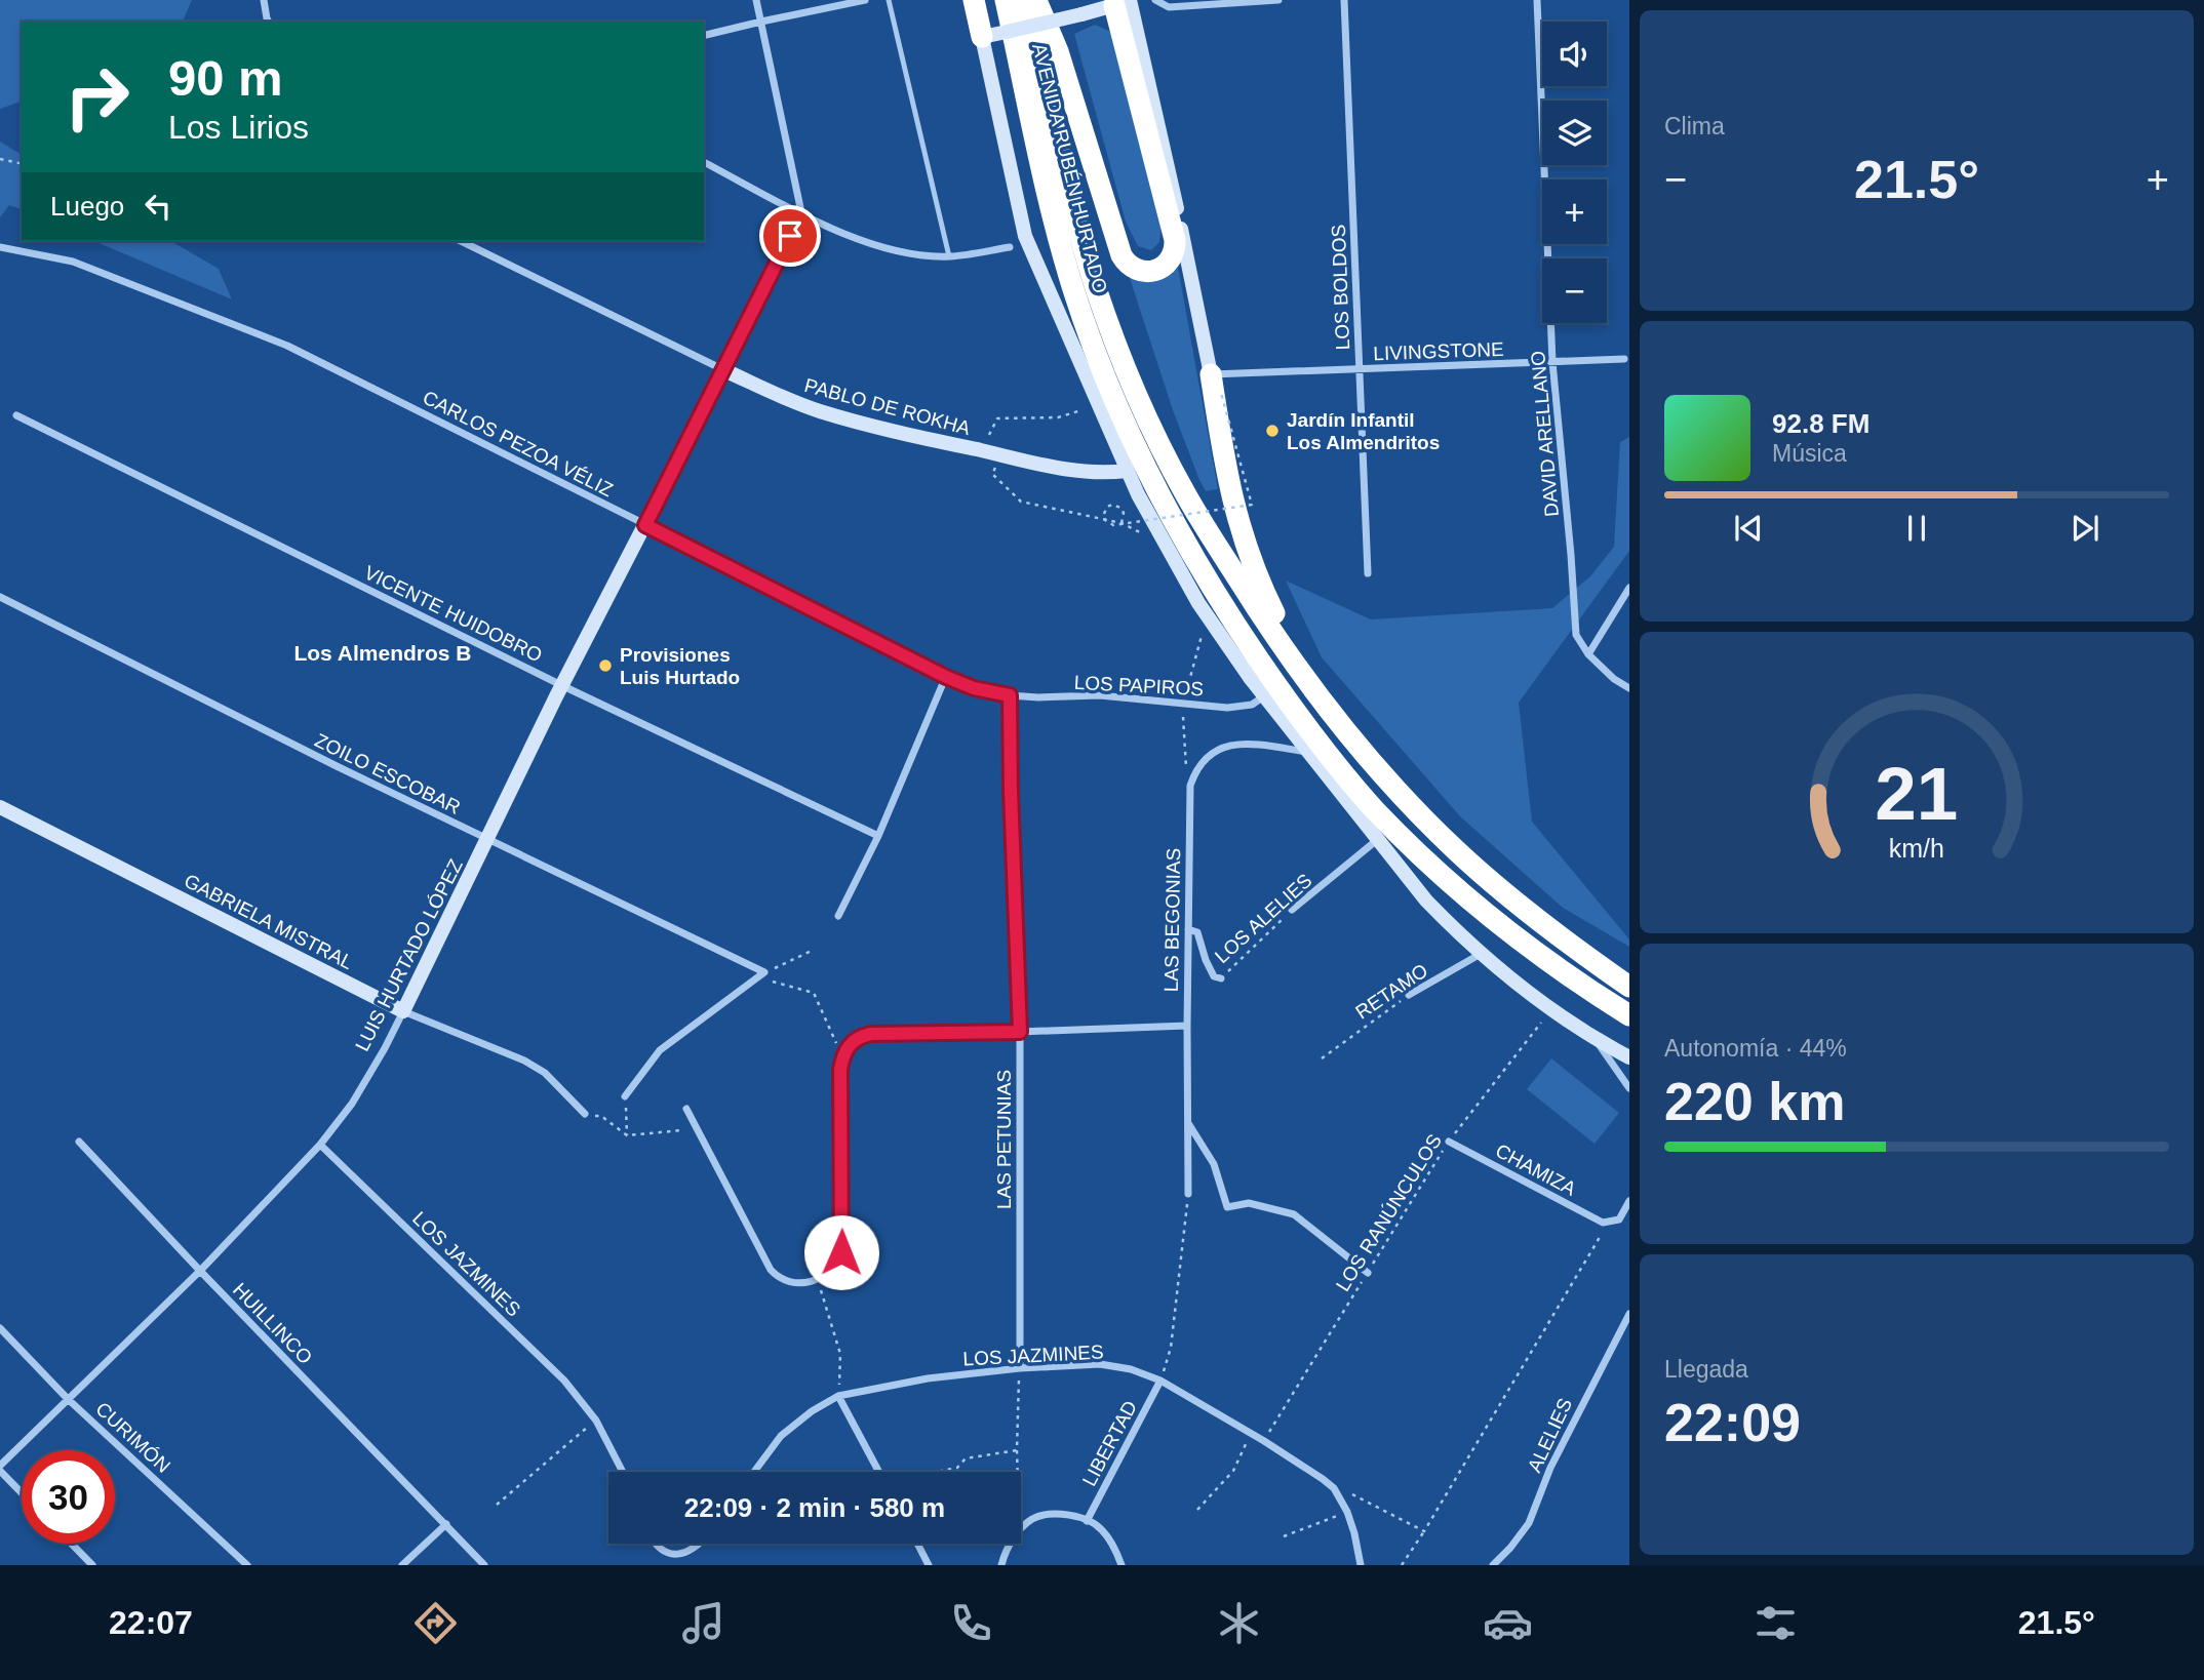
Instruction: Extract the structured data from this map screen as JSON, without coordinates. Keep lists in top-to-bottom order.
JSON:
{
  "streets": {
    "highway": ["AVENIDA RUBÉN HURTADO"],
    "main road": ["PABLO DE ROKHA", "GABRIELA MISTRAL", "LUIS HURTADO LÓPEZ"],
    "street": [
      "LOS BOLDOS",
      "LIVINGSTONE",
      "DAVID ARELLANO",
      "CARLOS PEZOA VÉLIZ",
      "VICENTE HUIDOBRO",
      "LOS PAPIROS",
      "ZOILO ESCOBAR",
      "LOS ALELIES",
      "LAS BEGONIAS",
      "RETAMO",
      "LAS PETUNIAS",
      "CHAMIZA",
      "LOS JAZMINES",
      "HUILLINCO",
      "ALELIES",
      "CURIMÓN",
      "LIBERTAD"
    ],
    "path": ["LOS RANÚNCULOS"]
  },
  "crossings": [
    ["LOS BOLDOS", "LIVINGSTONE"],
    ["LIVINGSTONE", "DAVID ARELLANO"],
    ["PABLO DE ROKHA", "LUIS HURTADO LÓPEZ"],
    ["CARLOS PEZOA VÉLIZ", "LOS PAPIROS"],
    ["CARLOS PEZOA VÉLIZ", "LUIS HURTADO LÓPEZ"],
    ["CARLOS PEZOA VÉLIZ", "LAS PETUNIAS"],
    ["VICENTE HUIDOBRO", "LUIS HURTADO LÓPEZ"],
    ["LOS PAPIROS", "LAS PETUNIAS"],
    ["ZOILO ESCOBAR", "LUIS HURTADO LÓPEZ"],
    ["LOS ALELIES", "LAS BEGONIAS"],
    ["GABRIELA MISTRAL", "LUIS HURTADO LÓPEZ"],
    ["LUIS HURTADO LÓPEZ", "LOS JAZMINES"],
    ["LUIS HURTADO LÓPEZ", "HUILLINCO"],
    ["LUIS HURTADO LÓPEZ", "CURIMÓN"],
    ["LAS PETUNIAS", "LOS JAZMINES"],
    ["CHAMIZA", "LOS RANÚNCULOS"],
    ["LOS RANÚNCULOS", "LOS JAZMINES"],
    ["LOS JAZMINES", "LIBERTAD"]
  ],
  "districts": ["Los Almendros B"],
  "places": ["Jardín Infantil Los Almendritos", "Provisiones Luis Hurtado"],
  "page": {
    "tile": [
      "Clima",
      ["Autonomía · 44%", "220 km"],
      ["Llegada", "22:09"]
    ],
    "map_buttons": ["+", "−"],
    "turn": ["90 m", "Los Lirios"],
    "heat": ["−", "21.5°", "+"],
    "then": "Luego",
    "song": ["92.8 FM", "Música"],
    "limit": "30",
    "trip": "22:09 · 2 min · 580 m",
    "tabs": ["22:07", "21.5°"],
    "gauge": ["21", "km/h"]
  }
}
